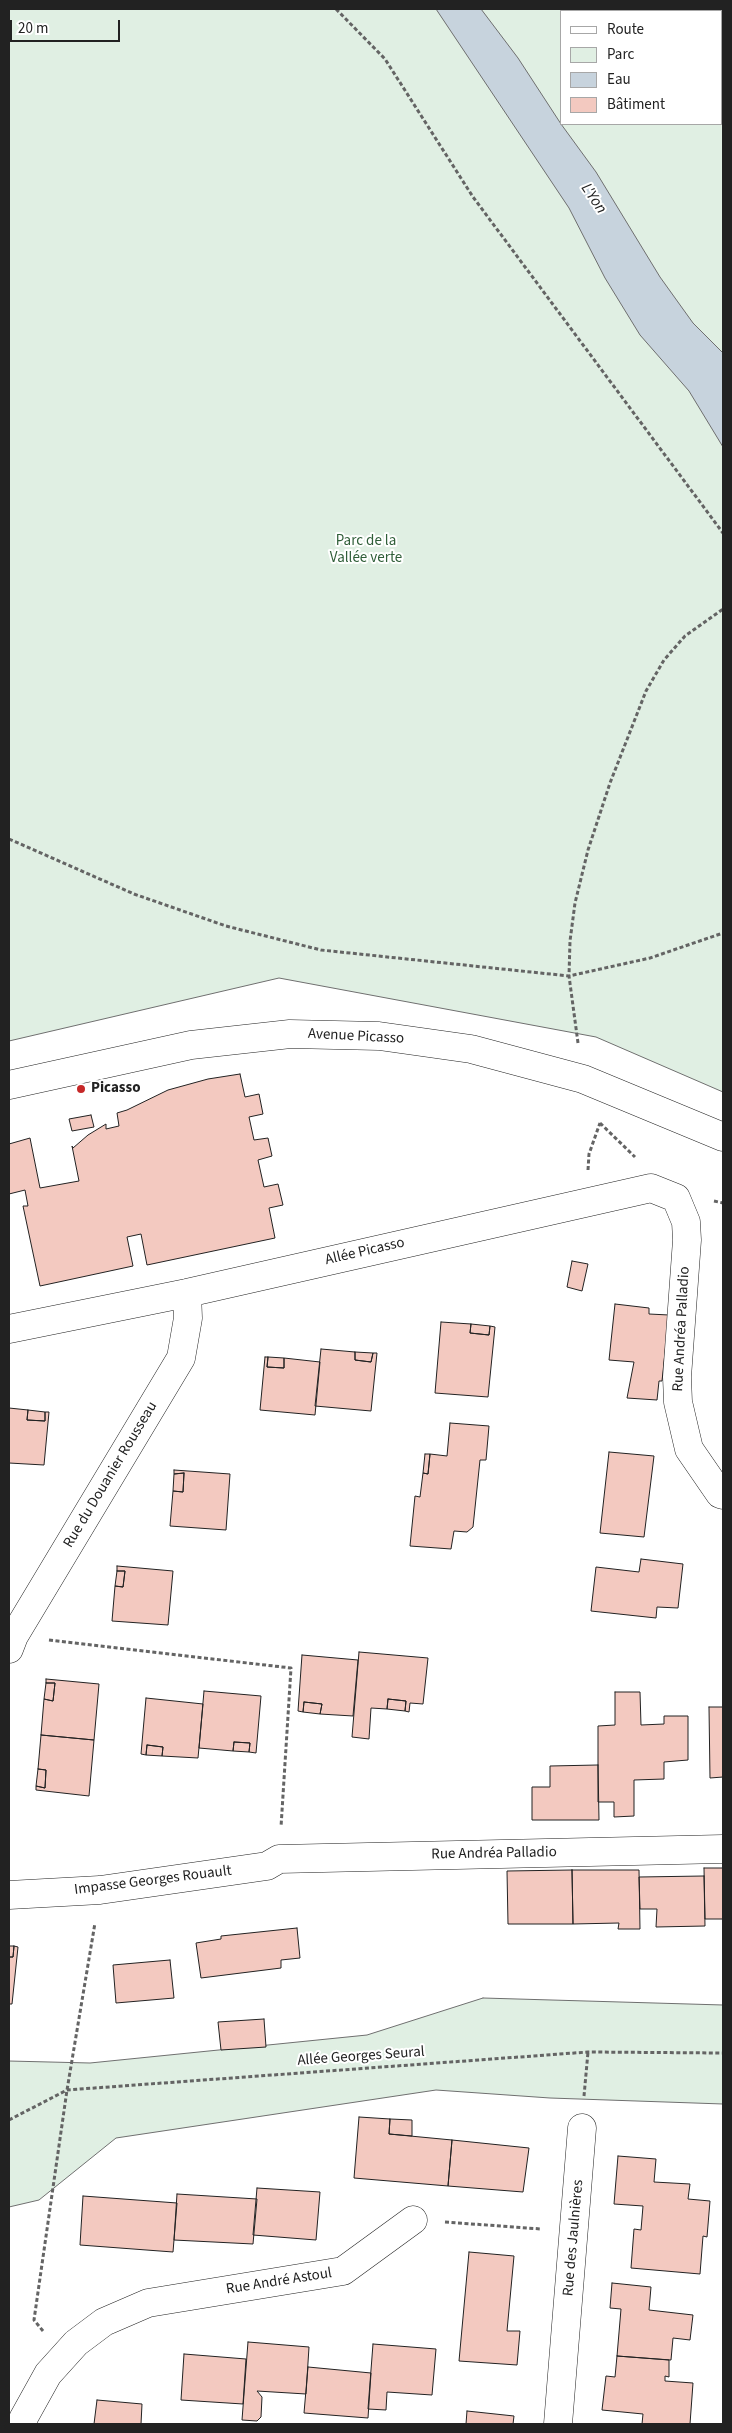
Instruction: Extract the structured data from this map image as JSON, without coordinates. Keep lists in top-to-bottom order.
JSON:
{
  "streets": {
    "street": [
      "Avenue Picasso",
      "Allée Picasso",
      "Rue Andréa Palladio",
      "Rue du Douanier Rousseau",
      "Impasse Georges Rouault",
      "Rue des Jaulnières",
      "Rue André Astoul"
    ],
    "path": ["Allée Georges Seural"]
  },
  "crossings": [
    ["Allée Picasso", "Rue Andréa Palladio"],
    ["Allée Picasso", "Rue du Douanier Rousseau"],
    ["Rue Andréa Palladio", "Impasse Georges Rouault"]
  ],
  "water": ["L'Yon"],
  "parks": ["Parc de la Vallée verte"],
  "places": ["Picasso"],
  "legend": [
    "Route",
    "Parc",
    "Eau",
    "Bâtiment"
  ],
  "scale_bar": "20 m"
}
